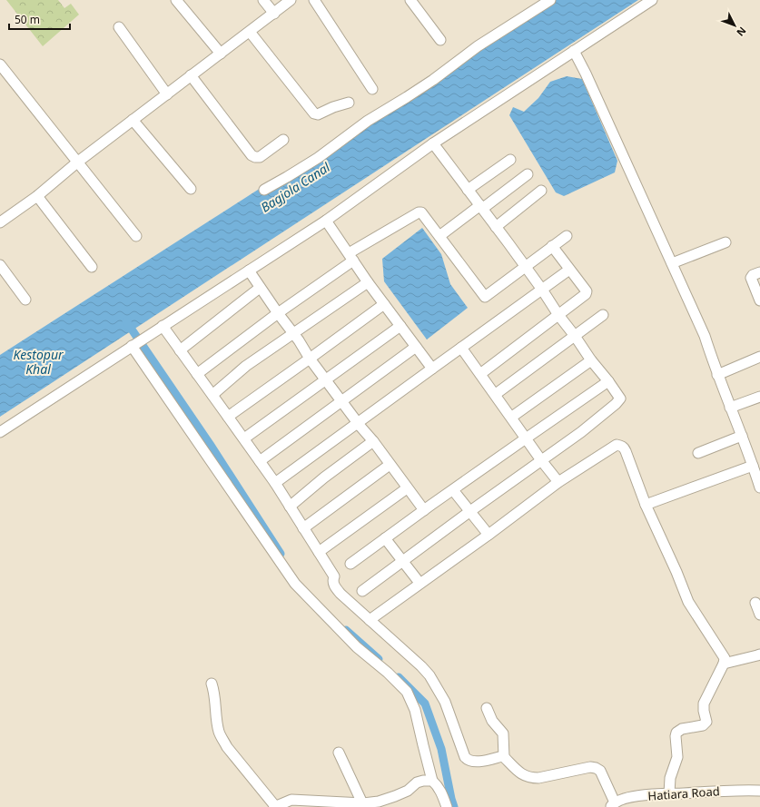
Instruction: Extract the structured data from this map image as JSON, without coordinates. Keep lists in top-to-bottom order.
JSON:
{
  "streets": {
    "street": ["Hatiara Road"]
  },
  "water": ["Bagjola Canal", "Kestopur Khal"],
  "scale_bar": "50 m",
  "north": "bottom right"
}
